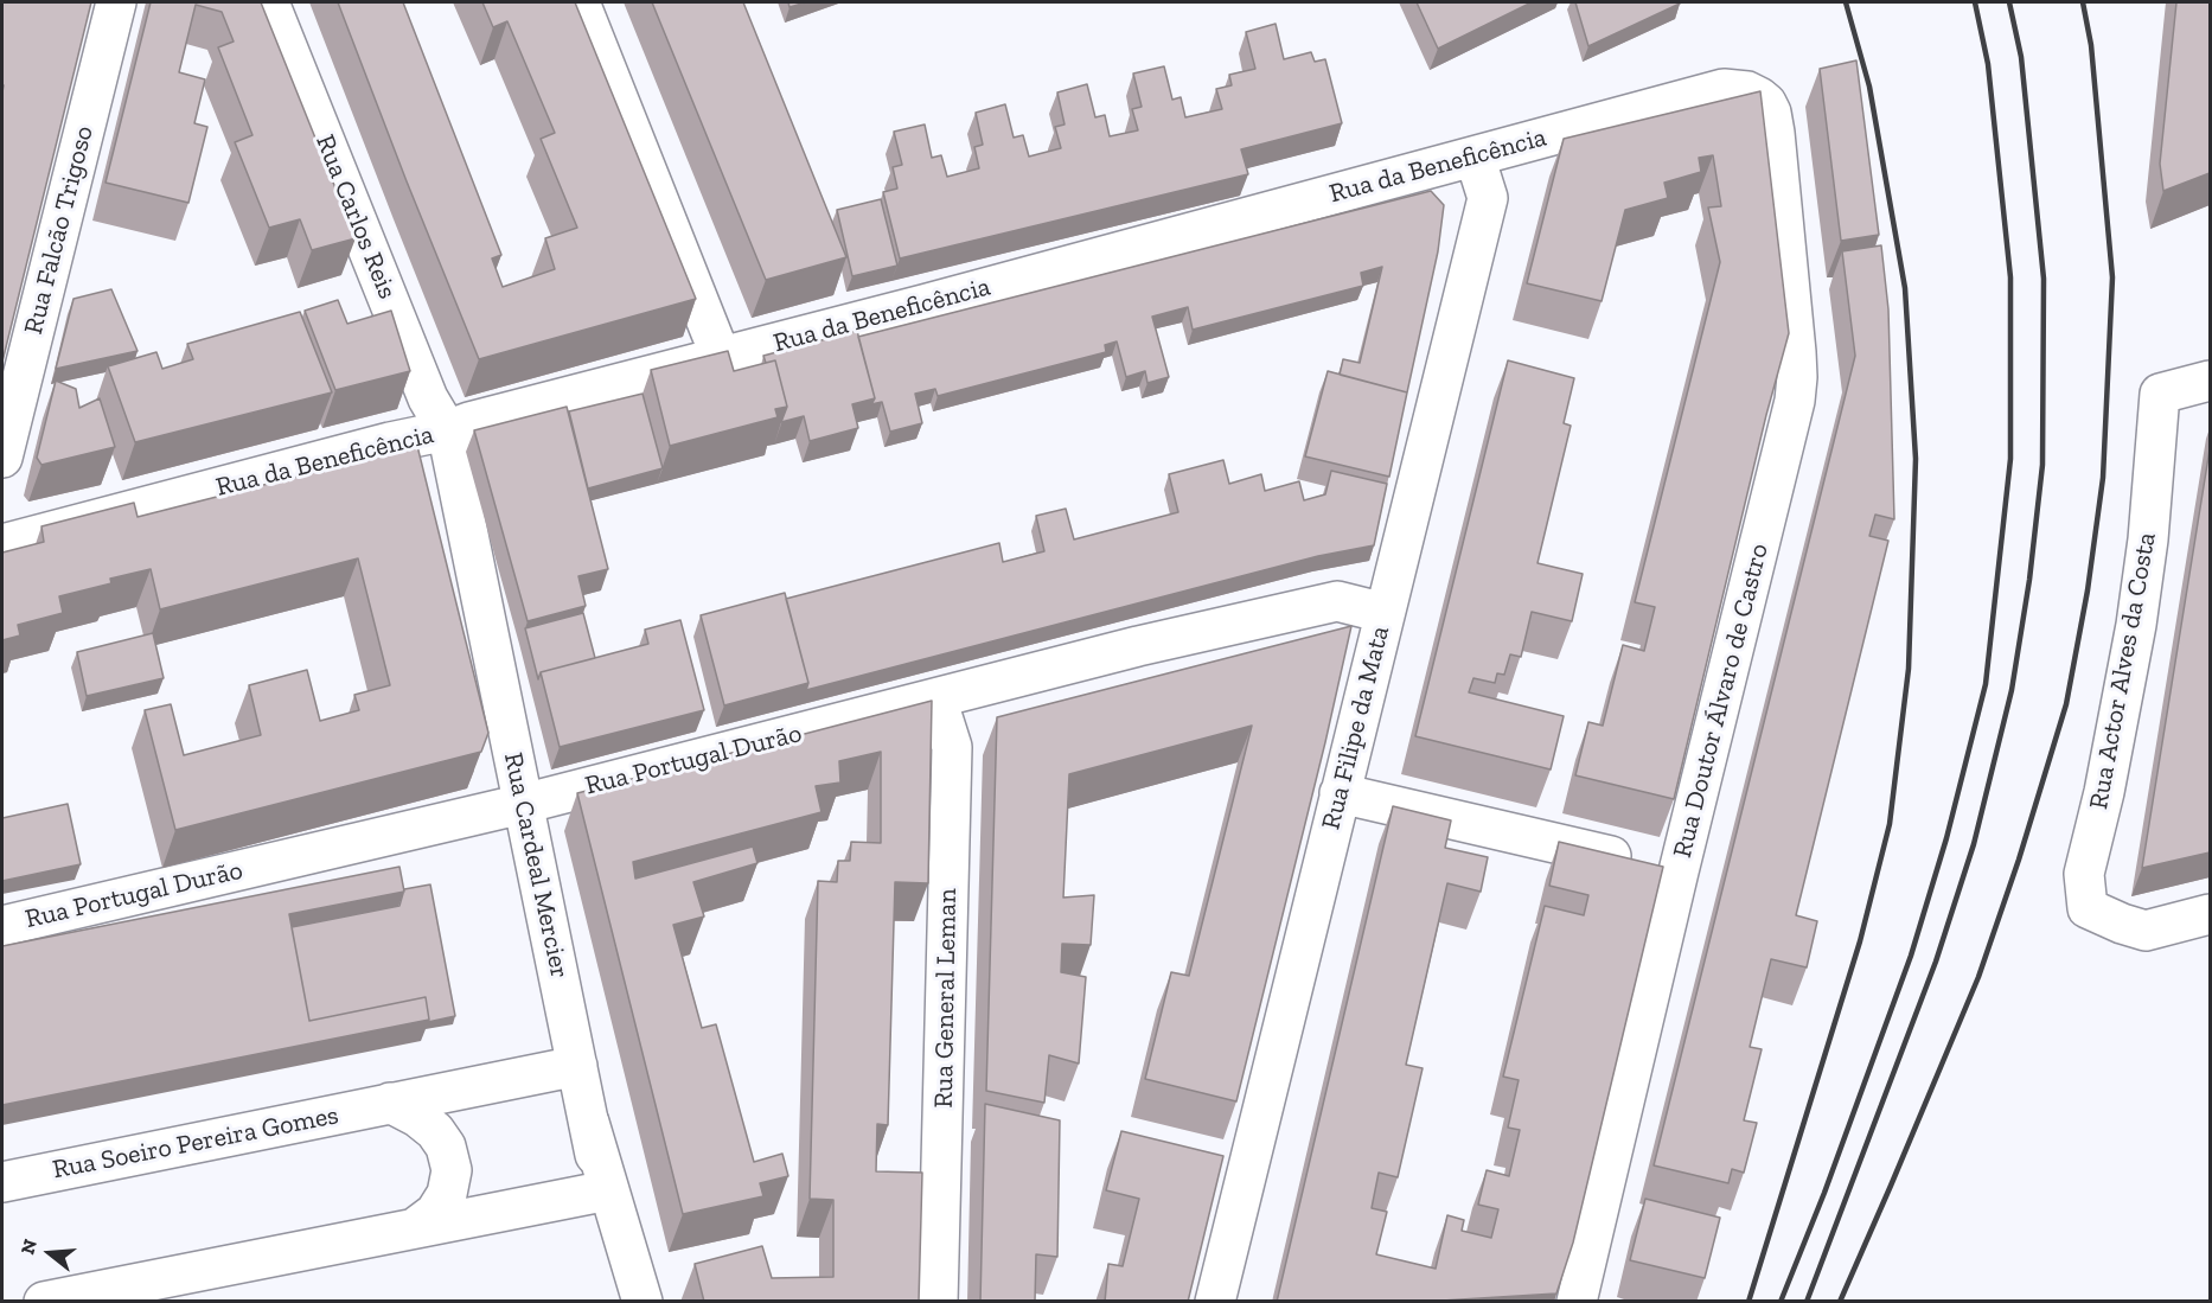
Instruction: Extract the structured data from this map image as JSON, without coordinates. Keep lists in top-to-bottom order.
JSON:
{
  "streets": {
    "street": [
      "Rua da Beneficência",
      "Rua Carlos Reis",
      "Rua Falcão Trigoso",
      "Rua Actor Alves da Costa",
      "Rua Doutor Álvaro de Castro",
      "Rua Filipe da Mata",
      "Rua Portugal Durão",
      "Rua Cardeal Mercier",
      "Rua General Leman",
      "Rua Soeiro Pereira Gomes"
    ]
  },
  "crossings": [
    ["Rua da Beneficência", "Rua Carlos Reis"],
    ["Rua da Beneficência", "Rua Doutor Álvaro de Castro"],
    ["Rua da Beneficência", "Rua Filipe da Mata"],
    ["Rua da Beneficência", "Rua Cardeal Mercier"],
    ["Rua Carlos Reis", "Rua Cardeal Mercier"],
    ["Rua Filipe da Mata", "Rua Portugal Durão"],
    ["Rua Portugal Durão", "Rua Cardeal Mercier"],
    ["Rua Portugal Durão", "Rua General Leman"],
    ["Rua Cardeal Mercier", "Rua Soeiro Pereira Gomes"]
  ],
  "north": "left"
}
